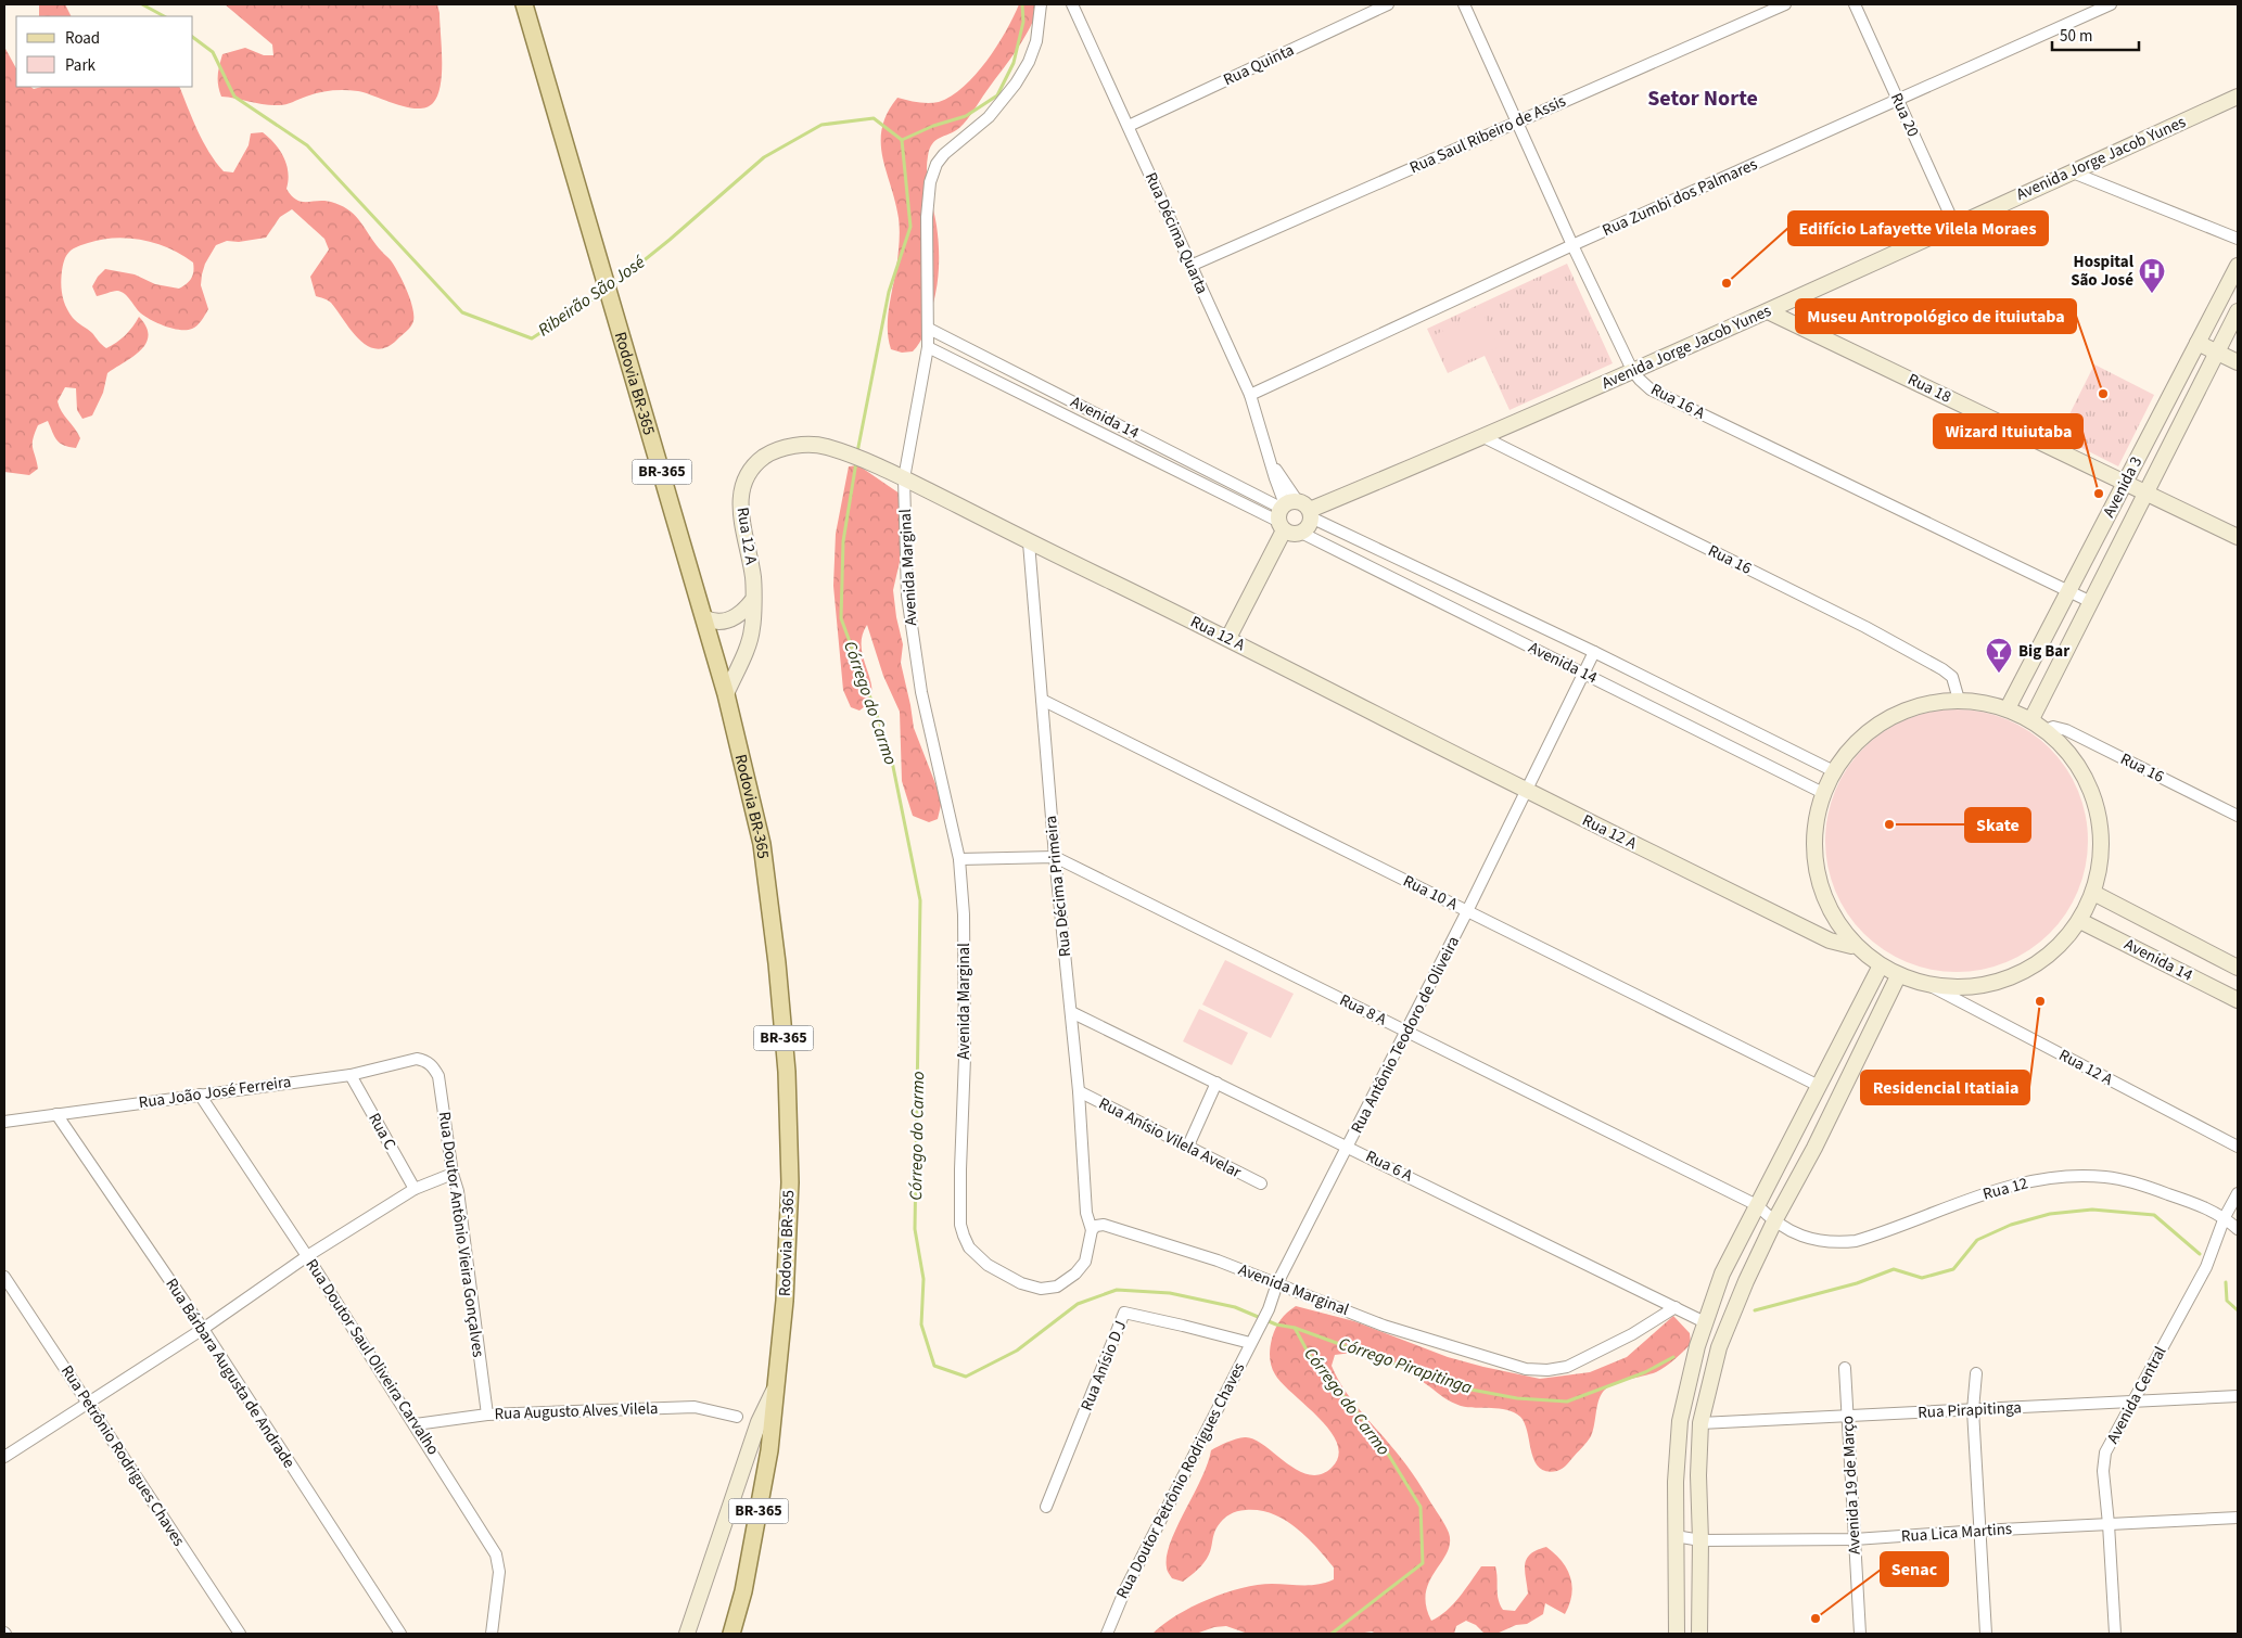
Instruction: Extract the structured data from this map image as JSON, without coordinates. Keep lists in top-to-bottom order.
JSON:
{
  "streets": {
    "main road": [
      "Avenida Jorge Jacob Yunes",
      "Rodovia BR-365",
      "Rua 18",
      "Avenida 14",
      "BR-365",
      "Avenida 3",
      "Rua 12 A"
    ],
    "street": [
      "Rua Quinta",
      "Rua 20",
      "Rua Saul Ribeiro de Assis",
      "Rua Zumbi dos Palmares",
      "Rua Décima Quarta",
      "Rua 16 A",
      "Rua 16",
      "Avenida Marginal",
      "Rua Décima Primeira",
      "Rua 10 A",
      "Rua 8 A",
      "Rua Antônio Teodoro de Oliveira",
      "Rua João José Ferreira",
      "Rua C",
      "Rua Anísio Vilela Avelar",
      "Rua 6 A",
      "Rua 12",
      "Rua Doutor Antônio Vieira Gonçalves",
      "Rua Doutor Saul Oliveira Carvalho",
      "Rua Anísio D J",
      "Rua Bárbara Augusta de Andrade",
      "Avenida Central",
      "Rua Pirapitinga",
      "Rua Augusto Alves Vilela",
      "Rua Petrônio Rodrigues Chaves",
      "Rua Doutor Petrônio Rodrigues Chaves",
      "Avenida 19 de Março",
      "Rua Lica Martins"
    ]
  },
  "crossings": [
    ["Rua Quinta", "Rua Décima Quarta"],
    ["Rua 20", "Avenida Jorge Jacob Yunes"],
    ["Rua 20", "Rua Zumbi dos Palmares"],
    ["Rua Saul Ribeiro de Assis", "Rua Décima Quarta"],
    ["Rua Saul Ribeiro de Assis", "Rua 16 A"],
    ["Avenida Jorge Jacob Yunes", "Rua Décima Quarta"],
    ["Avenida Jorge Jacob Yunes", "Rua 18"],
    ["Avenida Jorge Jacob Yunes", "Rua 16 A"],
    ["Avenida Jorge Jacob Yunes", "Avenida 14"],
    ["Avenida Jorge Jacob Yunes", "Rua 16"],
    ["Rua Zumbi dos Palmares", "Rua Décima Quarta"],
    ["Rua Zumbi dos Palmares", "Rua 16 A"],
    ["Rua Décima Quarta", "Avenida 14"],
    ["Rodovia BR-365", "Rua 12 A"],
    ["Rua 18", "Avenida 3"],
    ["Rua 16 A", "Avenida 3"],
    ["Avenida 14", "Avenida Marginal"],
    ["Avenida 14", "Rua Antônio Teodoro de Oliveira"],
    ["Rua 12 A", "Avenida Marginal"],
    ["Rua 12 A", "Rua Décima Primeira"],
    ["Rua 12 A", "Rua Antônio Teodoro de Oliveira"],
    ["Avenida Marginal", "Rua Décima Primeira"],
    ["Avenida Marginal", "Rua 8 A"],
    ["Avenida Marginal", "Rua Antônio Teodoro de Oliveira"],
    ["Avenida Marginal", "Rua 6 A"],
    ["Rua Décima Primeira", "Rua 10 A"],
    ["Rua Décima Primeira", "Rua 8 A"],
    ["Rua Décima Primeira", "Rua Anísio Vilela Avelar"],
    ["Rua Décima Primeira", "Rua 6 A"],
    ["Rua 10 A", "Rua Antônio Teodoro de Oliveira"],
    ["Rua 8 A", "Rua Antônio Teodoro de Oliveira"],
    ["Rua 8 A", "Rua 12"],
    ["Rua Antônio Teodoro de Oliveira", "Rua 6 A"],
    ["Rua Antônio Teodoro de Oliveira", "Rua Doutor Petrônio Rodrigues Chaves"],
    ["Rua João José Ferreira", "Rua C"],
    ["Rua João José Ferreira", "Rua Doutor Antônio Vieira Gonçalves"],
    ["Rua João José Ferreira", "Rua Doutor Saul Oliveira Carvalho"],
    ["Rua João José Ferreira", "Rua Bárbara Augusta de Andrade"],
    ["Rua 12", "Avenida Central"],
    ["Rua Doutor Antônio Vieira Gonçalves", "Rua Augusto Alves Vilela"],
    ["Rua Doutor Saul Oliveira Carvalho", "Rua Augusto Alves Vilela"],
    ["Rua Anísio D J", "Rua Doutor Petrônio Rodrigues Chaves"],
    ["Avenida Central", "Rua Pirapitinga"],
    ["Avenida Central", "Rua Lica Martins"],
    ["Rua Pirapitinga", "Avenida 19 de Março"],
    ["Avenida 19 de Março", "Rua Lica Martins"]
  ],
  "districts": ["Setor Norte"],
  "water": ["Ribeirão São José", "Córrego do Carmo", "Córrego Pirapitinga"],
  "places": {
    "other": [
      "Edifício Lafayette Vilela Moraes",
      "Museu Antropológico de ituiutaba",
      "Wizard Ituiutaba",
      "Skate",
      "Residencial Itatiaia",
      "Senac"
    ],
    "hospital": ["Hospital São José"],
    "bar": ["Big Bar"]
  },
  "legend": ["Road", "Park"],
  "scale_bar": "50 m"
}
